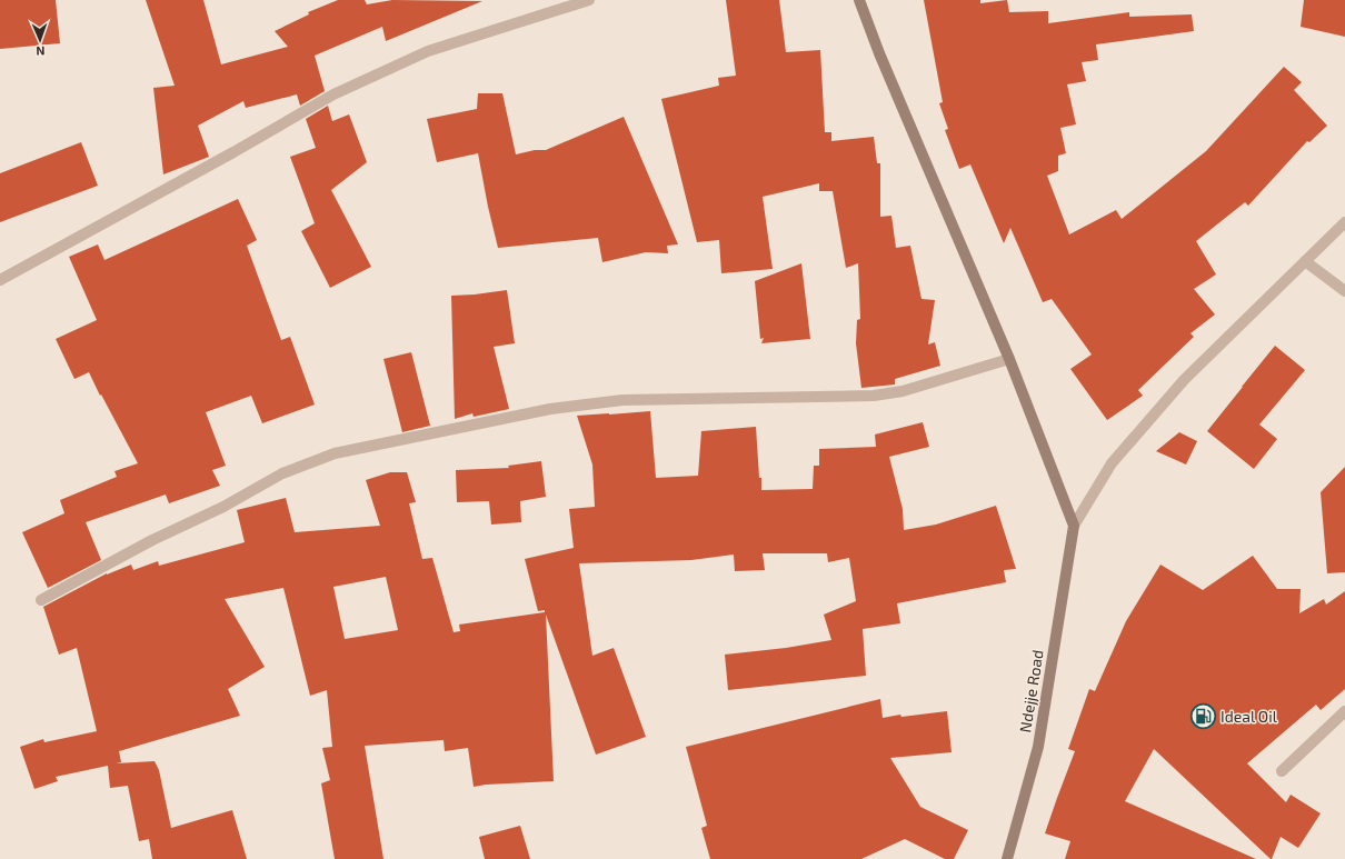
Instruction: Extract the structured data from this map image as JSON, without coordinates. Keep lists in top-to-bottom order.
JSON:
{
  "streets": {
    "street": ["Ndejje Road"]
  },
  "places": {
    "fuel station": ["Ideal Oil"]
  },
  "north": "bottom"
}
